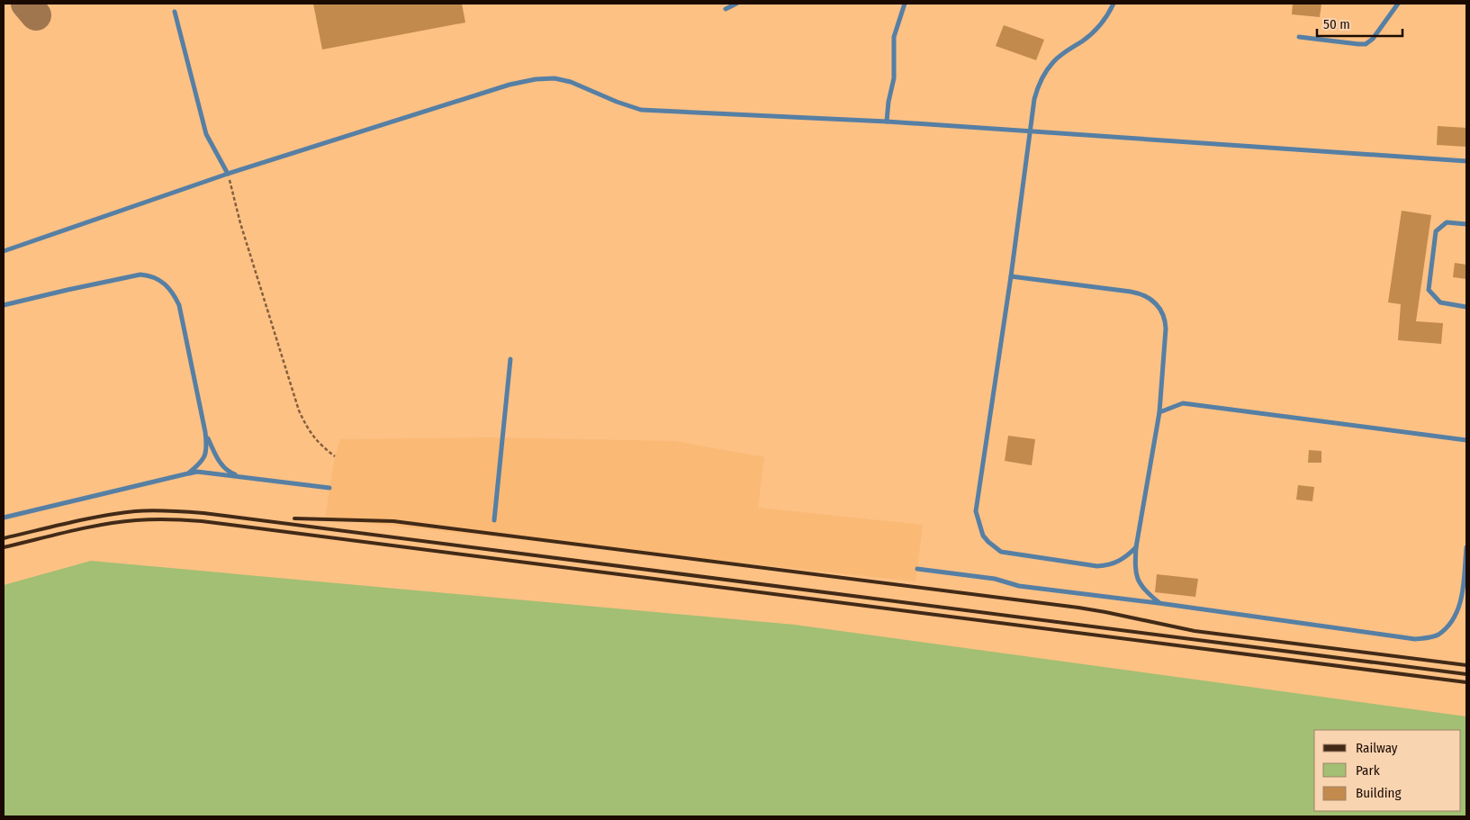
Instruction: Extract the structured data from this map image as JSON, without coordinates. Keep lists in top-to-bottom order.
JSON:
{
  "legend": ["Railway", "Park", "Building"],
  "scale_bar": "50 m"
}
